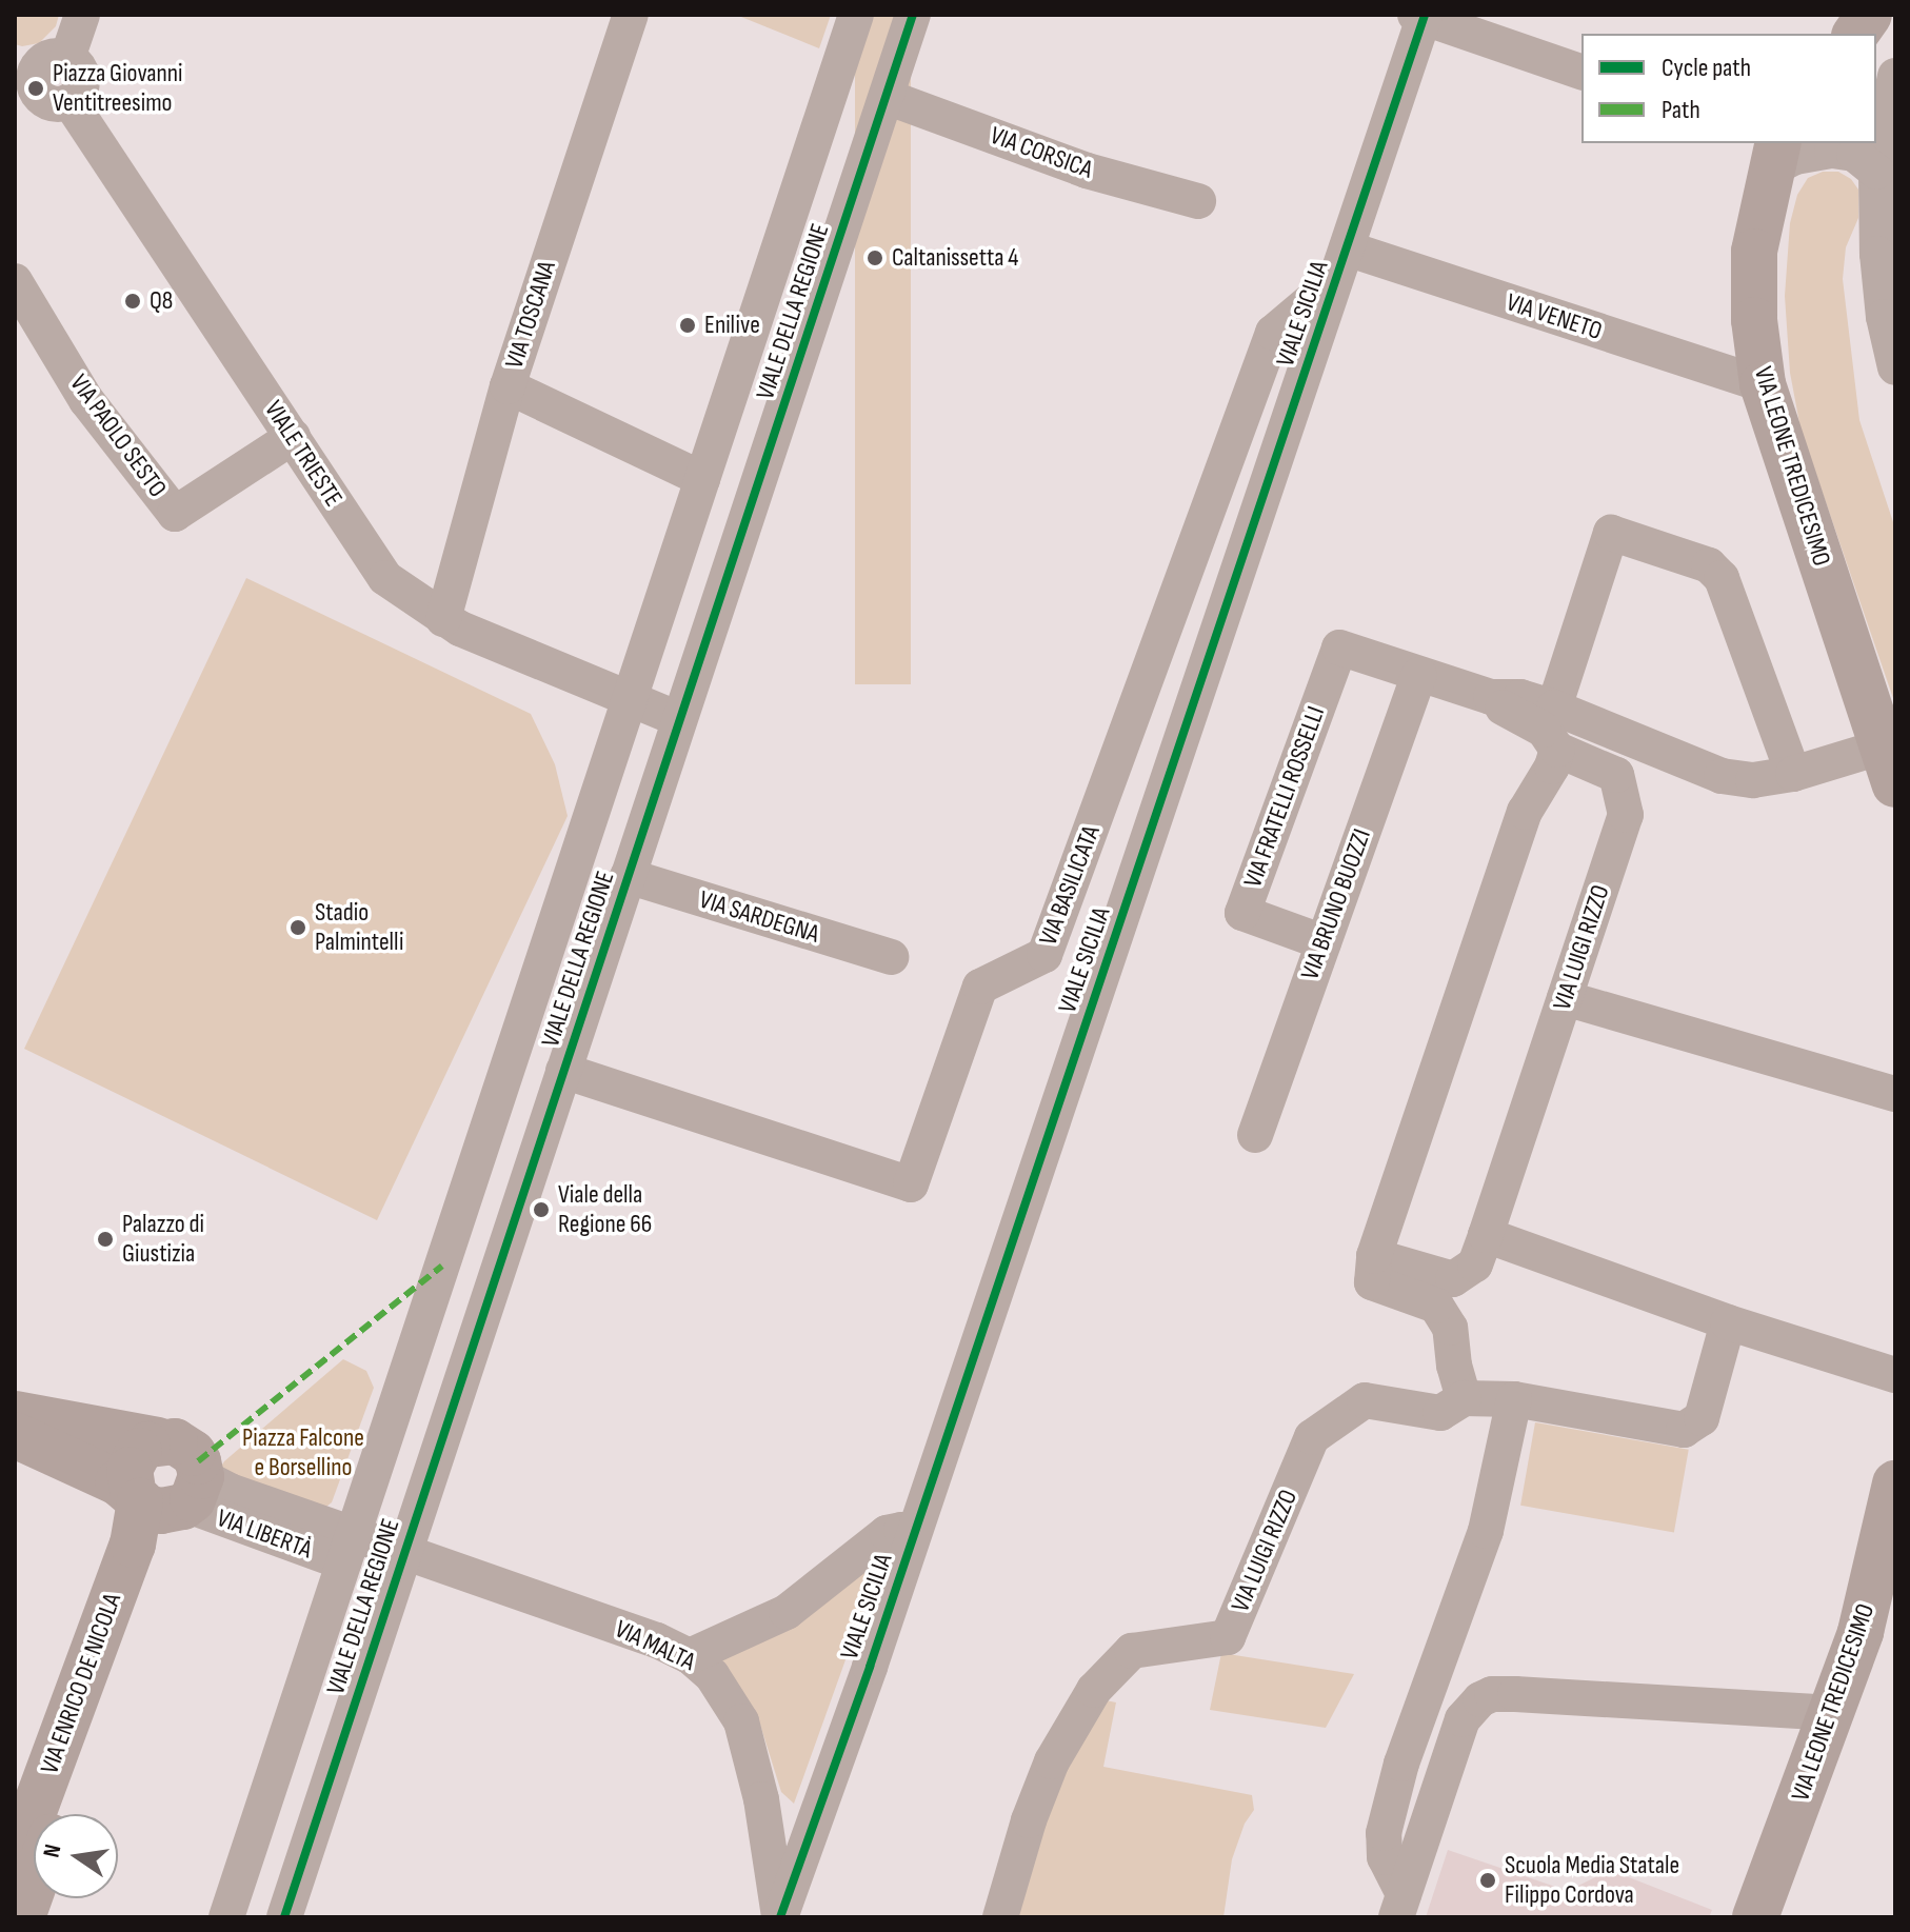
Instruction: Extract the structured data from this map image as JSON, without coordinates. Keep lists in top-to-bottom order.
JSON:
{
  "streets": {
    "main road": ["VIA LEONE TREDICESIMO", "VIA ENRICO DE NICOLA"],
    "street": [
      "VIA CORSICA",
      "VIALE DELLA REGIONE",
      "VIALE SICILIA",
      "VIA TOSCANA",
      "VIA VENETO",
      "VIA PAOLO SESTO",
      "VIALE TRIESTE",
      "VIA FRATELLI ROSSELLI",
      "VIA BASILICATA",
      "VIA BRUNO BUOZZI",
      "VIA SARDEGNA",
      "VIA LUIGI RIZZO",
      "VIA LIBERTÀ",
      "VIA MALTA"
    ]
  },
  "crossings": [
    ["VIA CORSICA", "VIALE DELLA REGIONE"],
    ["VIALE DELLA REGIONE", "VIALE TRIESTE"],
    ["VIALE DELLA REGIONE", "VIA BASILICATA"],
    ["VIALE DELLA REGIONE", "VIA SARDEGNA"],
    ["VIALE DELLA REGIONE", "VIA LIBERTÀ"],
    ["VIALE DELLA REGIONE", "VIA MALTA"],
    ["VIALE SICILIA", "VIA VENETO"],
    ["VIALE SICILIA", "VIA BASILICATA"],
    ["VIALE SICILIA", "VIA MALTA"],
    ["VIA TOSCANA", "VIALE TRIESTE"],
    ["VIA VENETO", "VIA LEONE TREDICESIMO"],
    ["VIA VENETO", "VIA BASILICATA"],
    ["VIA PAOLO SESTO", "VIALE TRIESTE"],
    ["VIA FRATELLI ROSSELLI", "VIA BRUNO BUOZZI"],
    ["VIA LIBERTÀ", "VIA MALTA"],
    ["VIA LIBERTÀ", "VIA ENRICO DE NICOLA"]
  ],
  "parks": ["Piazza Falcone e Borsellino"],
  "places": [
    "Piazza Giovanni Ventitreesimo",
    "Caltanissetta 4",
    "Q8",
    "Enilive",
    "Stadio Palmintelli",
    "Viale della Regione 66",
    "Palazzo di Giustizia",
    "Scuola Media Statale Filippo Cordova"
  ],
  "legend": ["Cycle path", "Path"],
  "north": "left"
}
